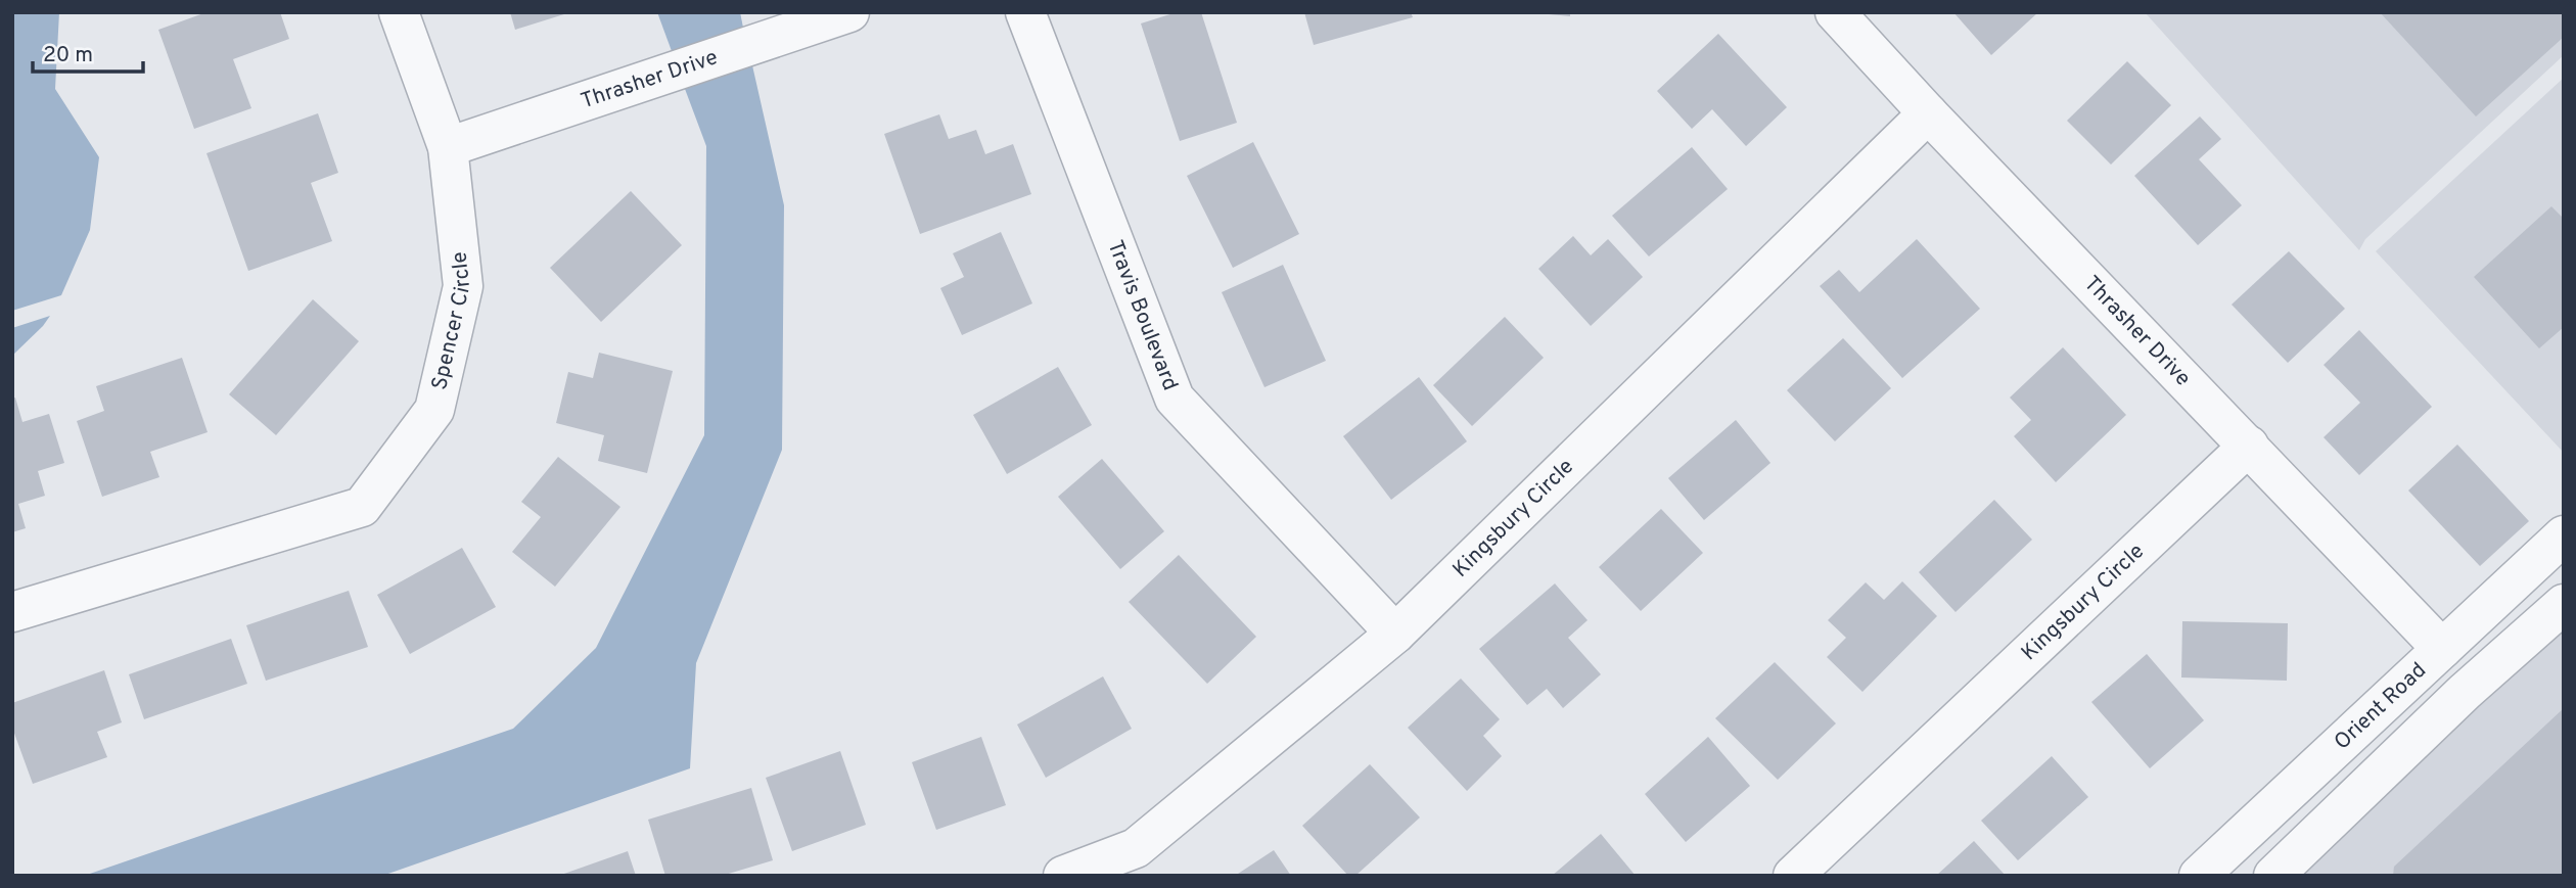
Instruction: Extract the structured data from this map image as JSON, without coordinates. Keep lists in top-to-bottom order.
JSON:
{
  "streets": {
    "street": [
      "Thrasher Drive",
      "Travis Boulevard",
      "Spencer Circle",
      "Kingsbury Circle",
      "Orient Road"
    ]
  },
  "crossings": [
    ["Thrasher Drive", "Spencer Circle"],
    ["Thrasher Drive", "Kingsbury Circle"],
    ["Thrasher Drive", "Orient Road"],
    ["Travis Boulevard", "Kingsbury Circle"]
  ],
  "scale_bar": "20 m"
}
